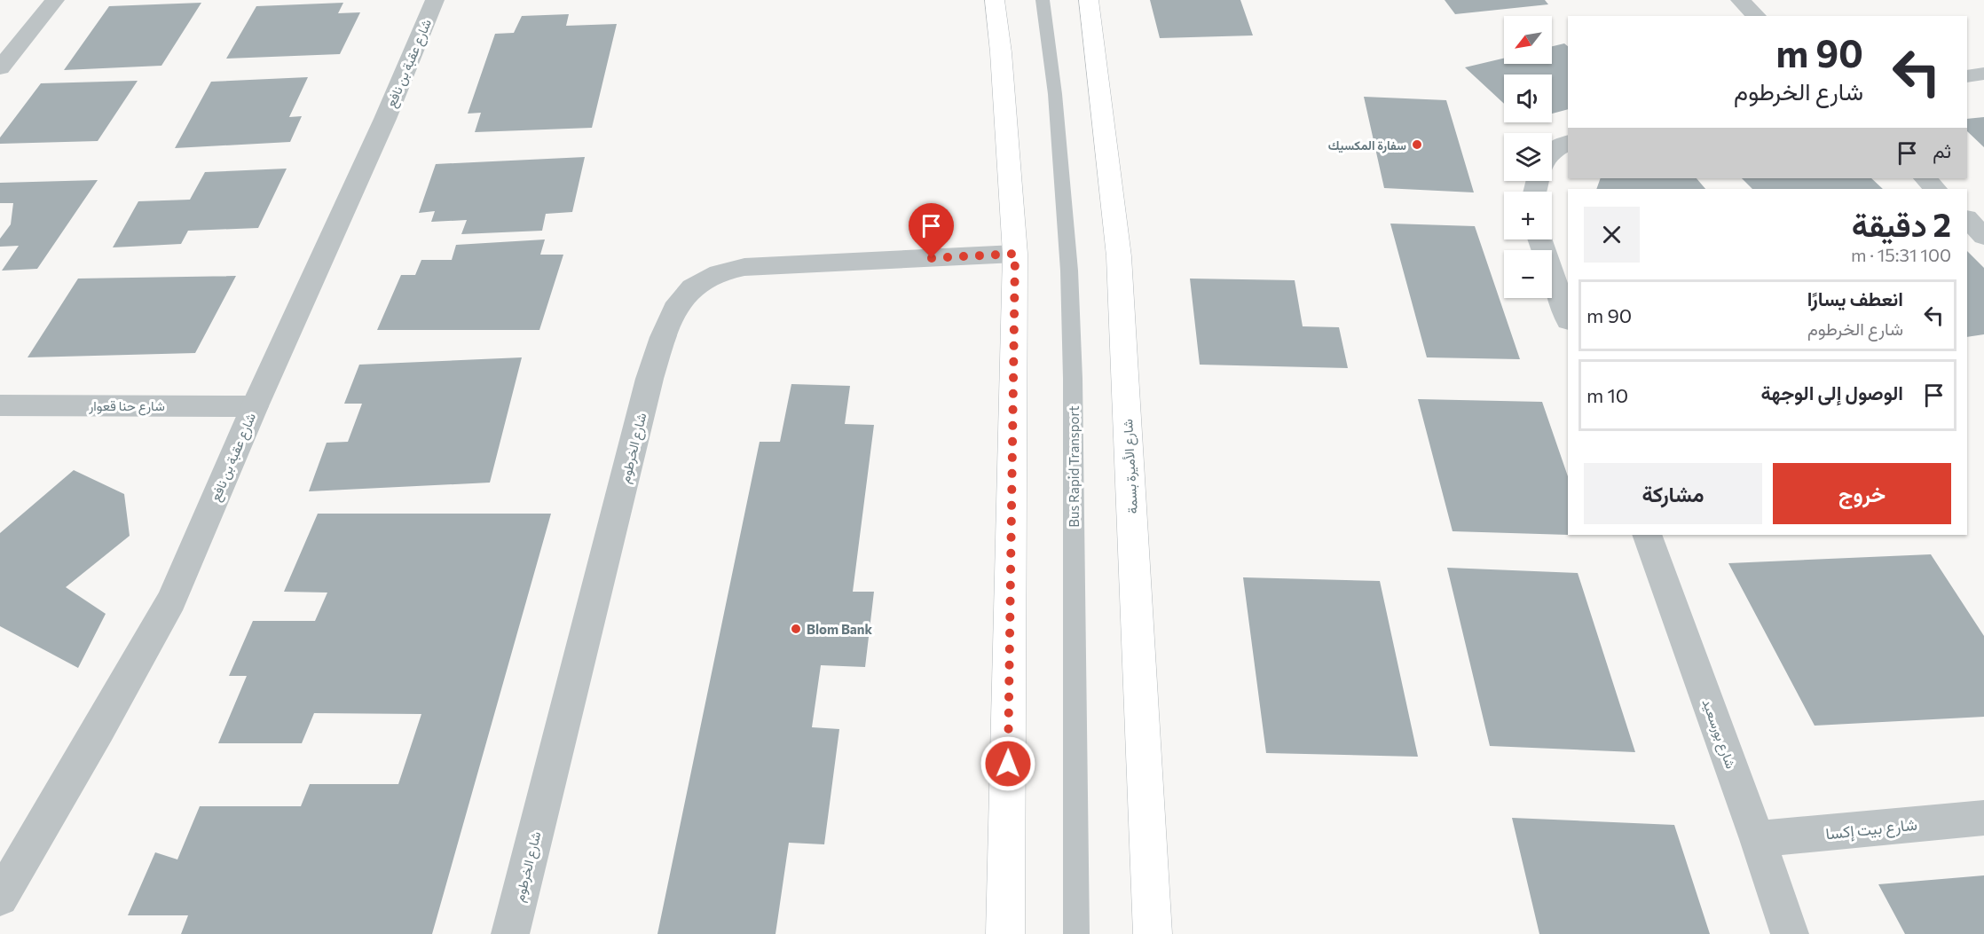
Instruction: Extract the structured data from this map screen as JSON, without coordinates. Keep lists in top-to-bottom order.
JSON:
{
  "streets": {
    "main road": ["شارع الأميرة بسمة"],
    "street": [
      "شارع عقبة بن نافع",
      "شارع حنا قعوار",
      "شارع الخرطوم",
      "شارع بورسعيد",
      "شارع بيت إكسا"
    ],
    "lane": ["Bus Rapid Transport"]
  },
  "crossings": [
    ["شارع عقبة بن نافع", "شارع حنا قعوار"],
    ["شارع بورسعيد", "شارع بيت إكسا"]
  ],
  "places": ["سفارة المكسيك", "Blom Bank"],
  "north": "bottom left",
  "page": {
    "map_buttons": ["+", "−"],
    "turn": ["90 m", "شارع الخرطوم"],
    "then": "ثم",
    "heading": ["2 دقيقة", "100 m · 15:31"],
    "list": [
      {
        "name": "انعطف يسارًا",
        "note": "شارع الخرطوم",
        "value": "90 m"
      },
      {
        "name": "الوصول إلى الوجهة",
        "value": "10 m"
      }
    ],
    "buttons": ["خروج", "مشاركة"]
  }
}
